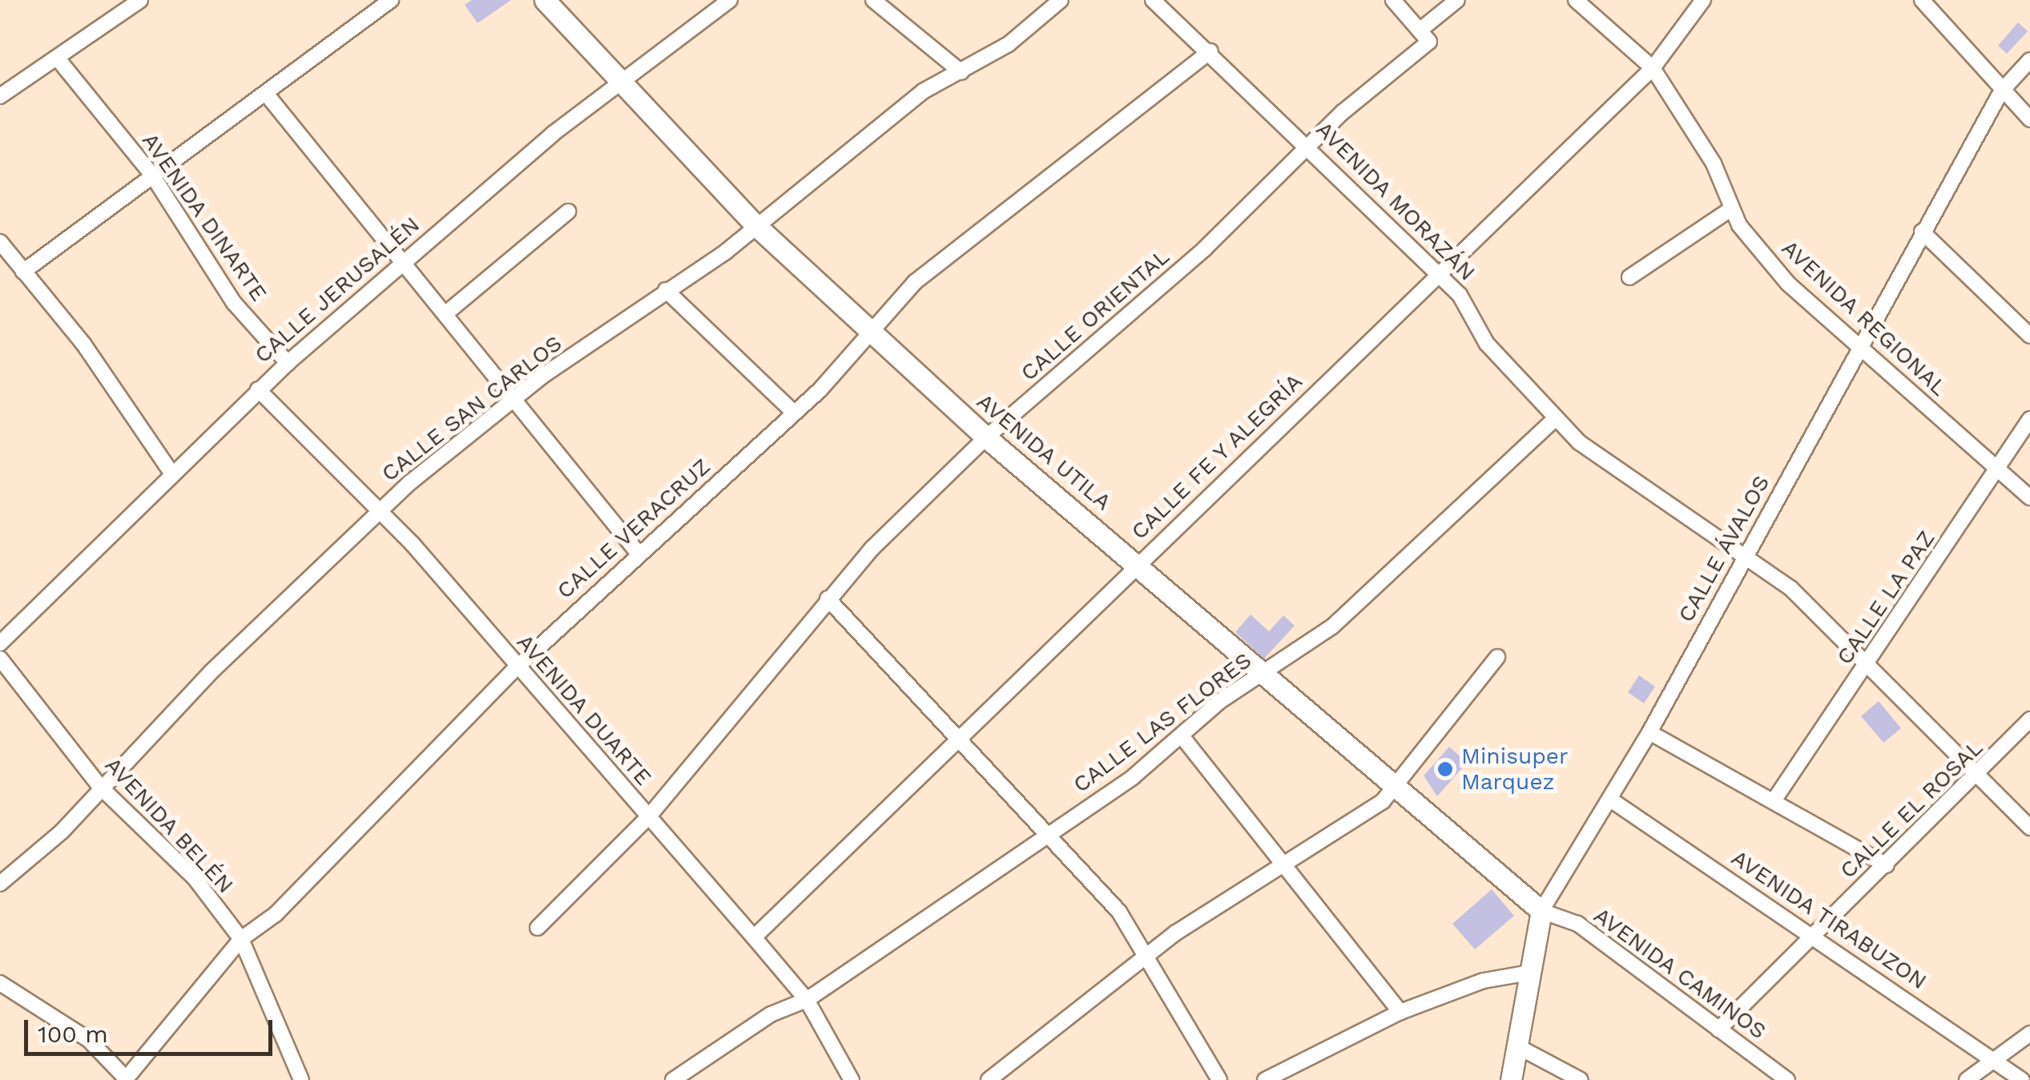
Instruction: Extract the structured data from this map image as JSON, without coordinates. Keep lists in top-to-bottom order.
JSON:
{
  "streets": {
    "street": [
      "AVENIDA MORAZÁN",
      "AVENIDA DINARTE",
      "CALLE JERUSALÉN",
      "CALLE ORIENTAL",
      "AVENIDA REGIONAL",
      "CALLE SAN CARLOS",
      "AVENIDA UTILA",
      "CALLE FE Y ALEGRÍA",
      "CALLE VERACRUZ",
      "CALLE ÁVALOS",
      "CALLE LA PAZ",
      "AVENIDA DUARTE",
      "CALLE LAS FLORES",
      "CALLE EL ROSAL",
      "AVENIDA BELÉN",
      "AVENIDA TIRABUZON",
      "AVENIDA CAMINOS"
    ]
  },
  "crossings": [
    ["AVENIDA MORAZÁN", "CALLE ORIENTAL"],
    ["AVENIDA MORAZÁN", "CALLE FE Y ALEGRÍA"],
    ["AVENIDA MORAZÁN", "CALLE VERACRUZ"],
    ["AVENIDA MORAZÁN", "CALLE ÁVALOS"],
    ["AVENIDA MORAZÁN", "CALLE LA PAZ"],
    ["AVENIDA MORAZÁN", "CALLE LAS FLORES"],
    ["AVENIDA MORAZÁN", "CALLE EL ROSAL"],
    ["AVENIDA DINARTE", "CALLE JERUSALÉN"],
    ["CALLE JERUSALÉN", "AVENIDA UTILA"],
    ["CALLE JERUSALÉN", "AVENIDA DUARTE"],
    ["CALLE ORIENTAL", "AVENIDA UTILA"],
    ["CALLE ORIENTAL", "AVENIDA DUARTE"],
    ["AVENIDA REGIONAL", "CALLE FE Y ALEGRÍA"],
    ["AVENIDA REGIONAL", "CALLE ÁVALOS"],
    ["AVENIDA REGIONAL", "CALLE LA PAZ"],
    ["CALLE SAN CARLOS", "AVENIDA UTILA"],
    ["CALLE SAN CARLOS", "AVENIDA DUARTE"],
    ["CALLE SAN CARLOS", "AVENIDA BELÉN"],
    ["AVENIDA UTILA", "CALLE FE Y ALEGRÍA"],
    ["AVENIDA UTILA", "CALLE VERACRUZ"],
    ["AVENIDA UTILA", "CALLE ÁVALOS"],
    ["AVENIDA UTILA", "CALLE LAS FLORES"],
    ["AVENIDA UTILA", "AVENIDA CAMINOS"],
    ["CALLE FE Y ALEGRÍA", "AVENIDA DUARTE"],
    ["CALLE VERACRUZ", "AVENIDA DUARTE"],
    ["CALLE VERACRUZ", "AVENIDA BELÉN"],
    ["CALLE ÁVALOS", "AVENIDA TIRABUZON"],
    ["CALLE ÁVALOS", "AVENIDA CAMINOS"],
    ["AVENIDA DUARTE", "CALLE LAS FLORES"],
    ["CALLE EL ROSAL", "AVENIDA TIRABUZON"],
    ["CALLE EL ROSAL", "AVENIDA CAMINOS"]
  ],
  "places": ["Minisuper Marquez"],
  "scale_bar": "100 m"
}
